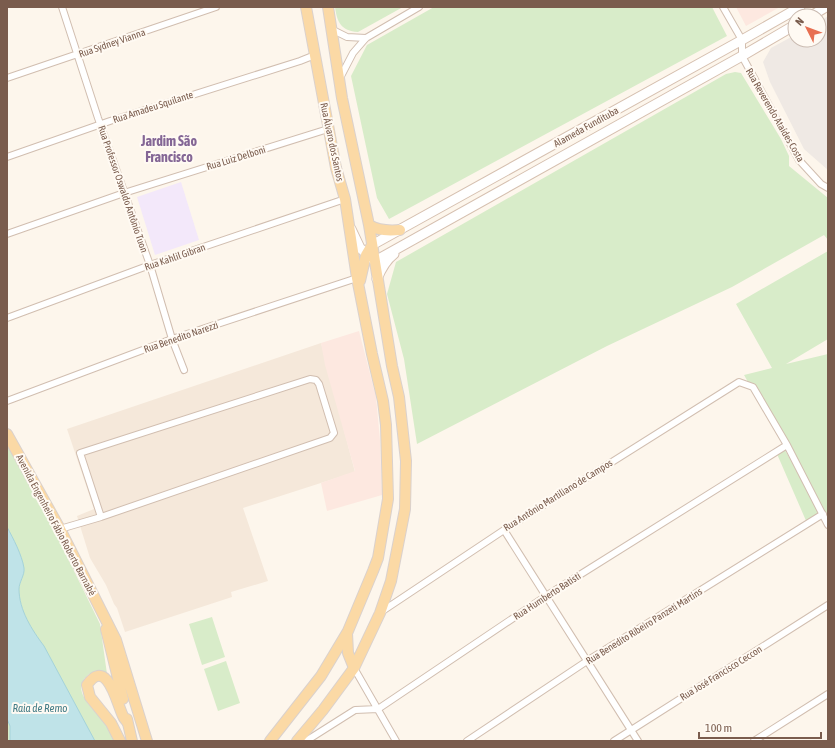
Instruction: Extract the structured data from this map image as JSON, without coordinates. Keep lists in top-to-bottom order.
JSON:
{
  "streets": {
    "main road": ["Alameda Fundituba", "Rua Álvaro dos Santos", "Avenida Engenheiro Fábio Roberto Barnabé"],
    "street": [
      "Rua Sydney Vianna",
      "Rua Amadeu Squilante",
      "Rua Reverendo Ataídes Costa",
      "Rua Luiz Delboni",
      "Rua Professor Oswaldo Antônio Tuon",
      "Rua Kahlil Gibran",
      "Rua Benedito Narezzi",
      "Rua Antônio Martiliano de Campos",
      "Rua Humberto Batisti",
      "Rua Benedito Ribeiro Panzeti Martins",
      "Rua José Francisco Ceccon"
    ]
  },
  "crossings": [
    ["Rua Sydney Vianna", "Rua Professor Oswaldo Antônio Tuon"],
    ["Rua Amadeu Squilante", "Rua Álvaro dos Santos"],
    ["Rua Amadeu Squilante", "Rua Professor Oswaldo Antônio Tuon"],
    ["Rua Reverendo Ataídes Costa", "Alameda Fundituba"],
    ["Rua Álvaro dos Santos", "Rua Luiz Delboni"],
    ["Rua Álvaro dos Santos", "Rua Kahlil Gibran"],
    ["Rua Álvaro dos Santos", "Rua Benedito Narezzi"],
    ["Rua Luiz Delboni", "Rua Professor Oswaldo Antônio Tuon"],
    ["Rua Professor Oswaldo Antônio Tuon", "Rua Kahlil Gibran"],
    ["Rua Professor Oswaldo Antônio Tuon", "Rua Benedito Narezzi"],
    ["Rua Antônio Martiliano de Campos", "Rua Humberto Batisti"]
  ],
  "districts": ["Jardim São Francisco"],
  "water": ["Raia de Remo"],
  "scale_bar": "100 m",
  "north": "top left"
}
